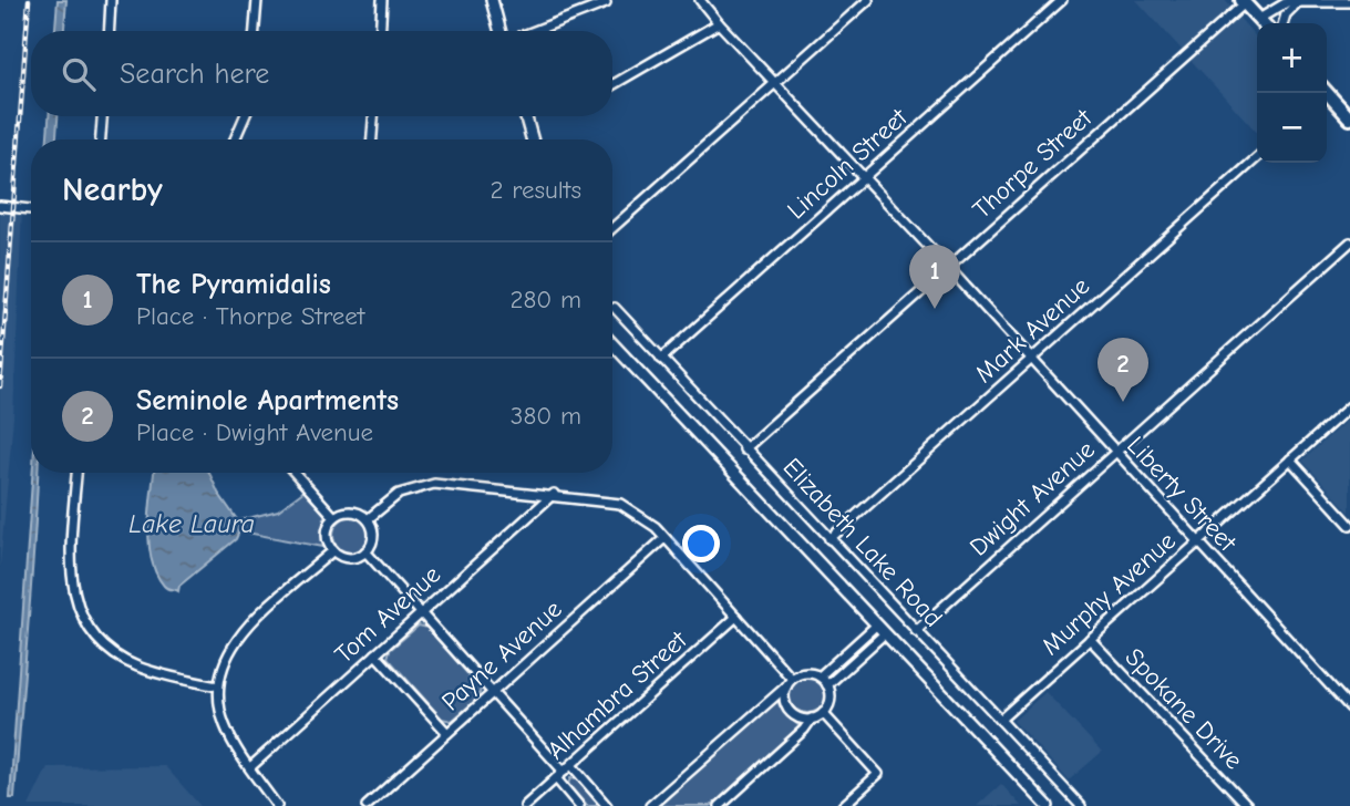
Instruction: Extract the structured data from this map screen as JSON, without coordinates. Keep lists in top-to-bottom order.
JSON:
{
  "streets": {
    "main road": ["Elizabeth Lake Road"],
    "street": [
      "Lincoln Street",
      "Thorpe Street",
      "Mark Avenue",
      "Liberty Street",
      "Dwight Avenue",
      "Murphy Avenue",
      "Tom Avenue",
      "Payne Avenue",
      "Alhambra Street",
      "Spokane Drive"
    ]
  },
  "crossings": [
    ["Lincoln Street", "Liberty Street"],
    ["Lincoln Street", "Elizabeth Lake Road"],
    ["Thorpe Street", "Liberty Street"],
    ["Thorpe Street", "Elizabeth Lake Road"],
    ["Mark Avenue", "Liberty Street"],
    ["Mark Avenue", "Elizabeth Lake Road"],
    ["Liberty Street", "Dwight Avenue"],
    ["Liberty Street", "Murphy Avenue"],
    ["Dwight Avenue", "Elizabeth Lake Road"],
    ["Elizabeth Lake Road", "Murphy Avenue"],
    ["Murphy Avenue", "Spokane Drive"]
  ],
  "water": ["Lake Laura"],
  "page": {
    "map_buttons": ["+", "−"],
    "search": "Search here",
    "heading": ["Nearby", "2 results"],
    "list": [
      {
        "mark": "1",
        "name": "The Pyramidalis",
        "note": "Place · Thorpe Street",
        "value": "280 m"
      },
      {
        "mark": "2",
        "name": "Seminole Apartments",
        "note": "Place · Dwight Avenue",
        "value": "380 m"
      }
    ],
    "pins": ["1", "2"]
  }
}
